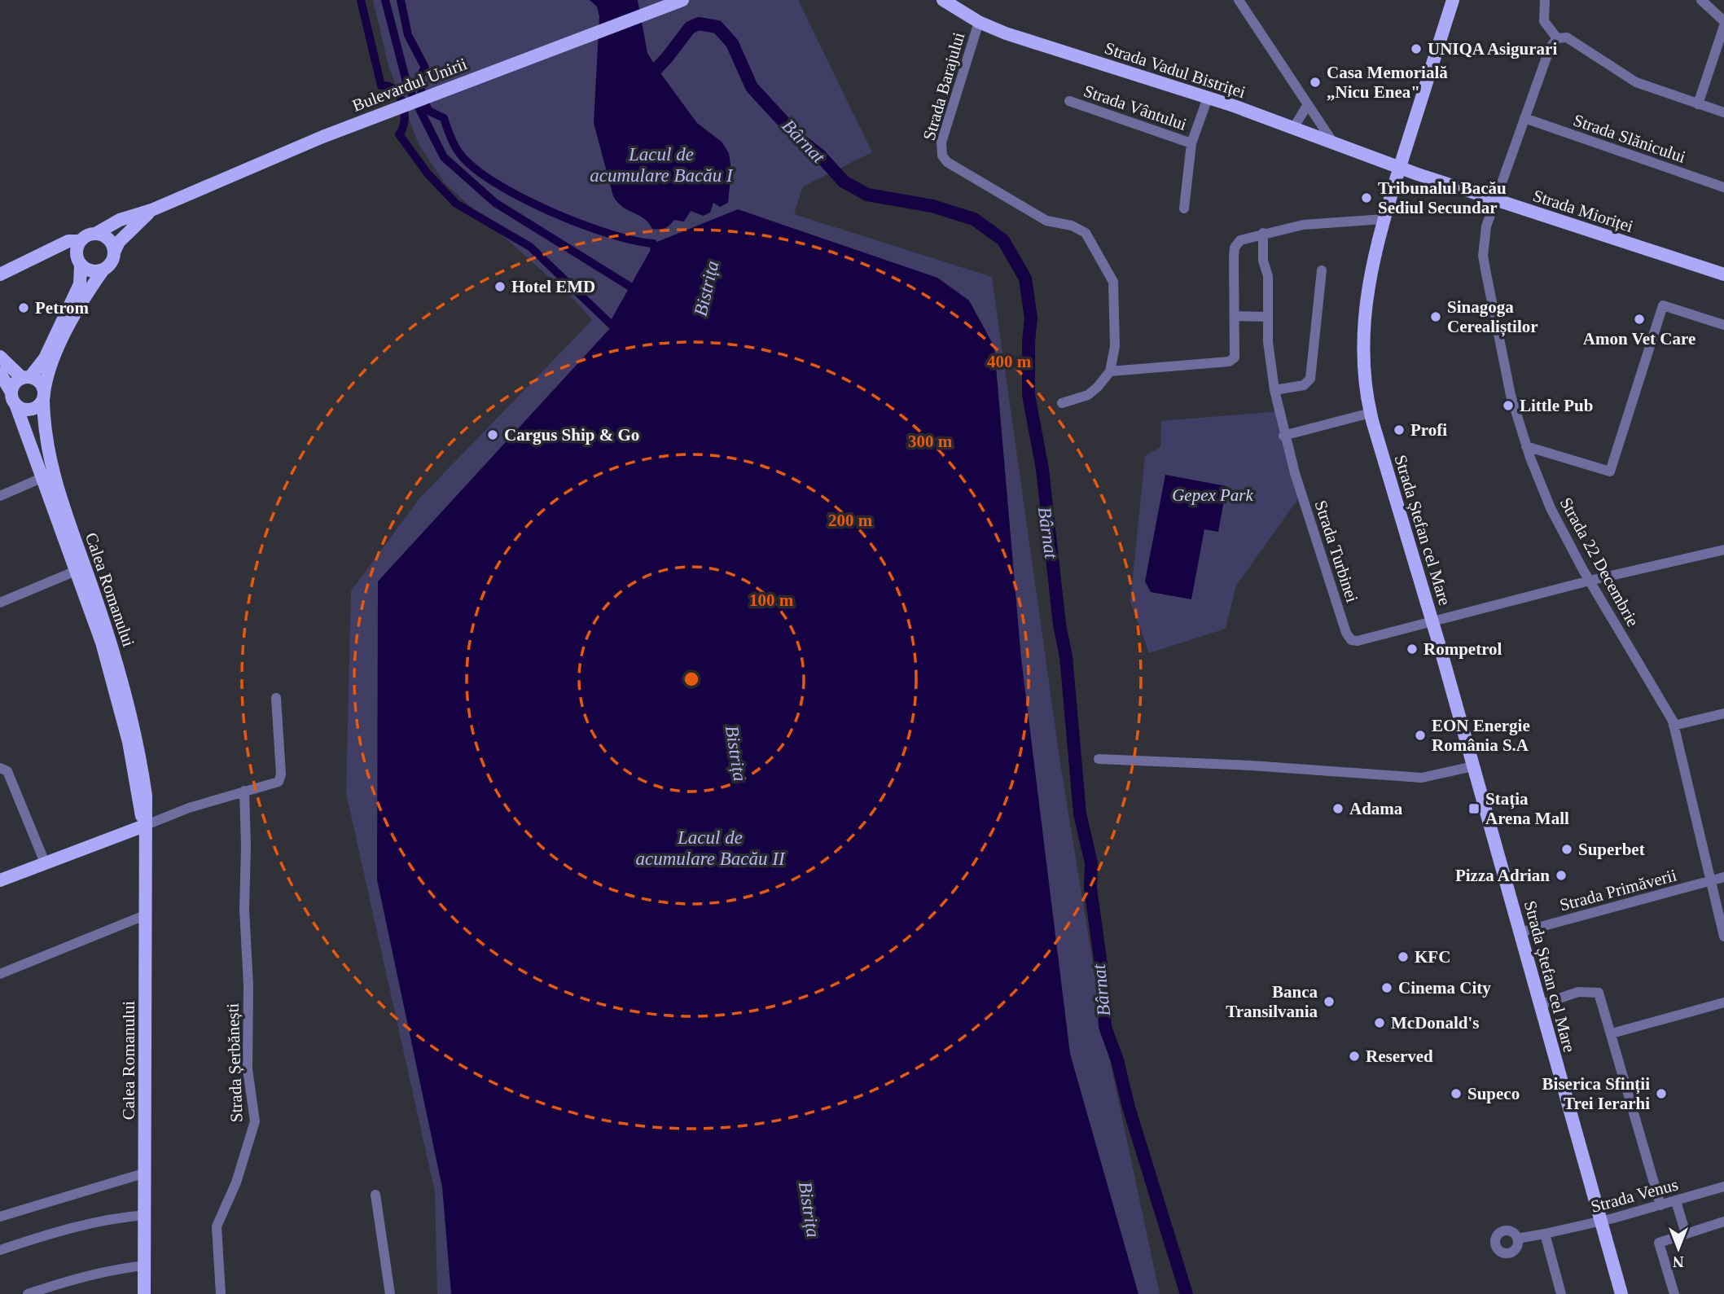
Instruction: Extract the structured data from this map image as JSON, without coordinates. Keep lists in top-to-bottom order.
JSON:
{
  "streets": {
    "main road": [
      "Strada Vadul Bistriței",
      "Bulevardul Unirii",
      "Strada Mioriței",
      "Strada Ștefan cel Mare",
      "Calea Romanului"
    ],
    "street": [
      "Strada Barajului",
      "Strada Vântului",
      "Strada Slănicului",
      "Strada Turbinei",
      "Strada 22 Decembrie",
      "Strada Primăverii",
      "Strada Șerbănești",
      "Strada Venus"
    ]
  },
  "crossings": [
    ["Strada Vadul Bistriței", "Strada Barajului"],
    ["Strada Vadul Bistriței", "Strada Vântului"],
    ["Strada Vadul Bistriței", "Strada Mioriței"],
    ["Strada Vadul Bistriței", "Strada Ștefan cel Mare"],
    ["Bulevardul Unirii", "Calea Romanului"],
    ["Strada Slănicului", "Strada 22 Decembrie"],
    ["Strada Mioriței", "Strada Ștefan cel Mare"],
    ["Strada Mioriței", "Strada 22 Decembrie"],
    ["Strada Ștefan cel Mare", "Strada Turbinei"],
    ["Strada Ștefan cel Mare", "Strada Primăverii"],
    ["Strada Ștefan cel Mare", "Strada Venus"],
    ["Strada 22 Decembrie", "Strada Primăverii"]
  ],
  "water": [
    "Bârnat",
    "Lacul de acumulare Bacău I",
    "Bistrița",
    "Lacul de acumulare Bacău II"
  ],
  "parks": ["Gepex Park"],
  "places": {
    "other": [
      "UNIQA Asigurari",
      "Casa Memorială „Nicu Enea\"",
      "Tribunalul Bacău Sediul Secundar",
      "Hotel EMD",
      "Petrom",
      "Sinagoga Cerealiștilor",
      "Amon Vet Care",
      "Little Pub",
      "Profi",
      "Cargus Ship & Go",
      "Rompetrol",
      "EON Energie România S.A",
      "Adama",
      "Superbet",
      "Pizza Adrian",
      "KFC",
      "Cinema City",
      "Banca Transilvania",
      "McDonald's",
      "Reserved",
      "Supeco",
      "Biserica Sfinții Trei Ierarhi"
    ],
    "transit": ["Stația Arena Mall"]
  },
  "north": "bottom",
  "rings": [
    "400 m",
    "300 m",
    "200 m",
    "100 m"
  ]
}
